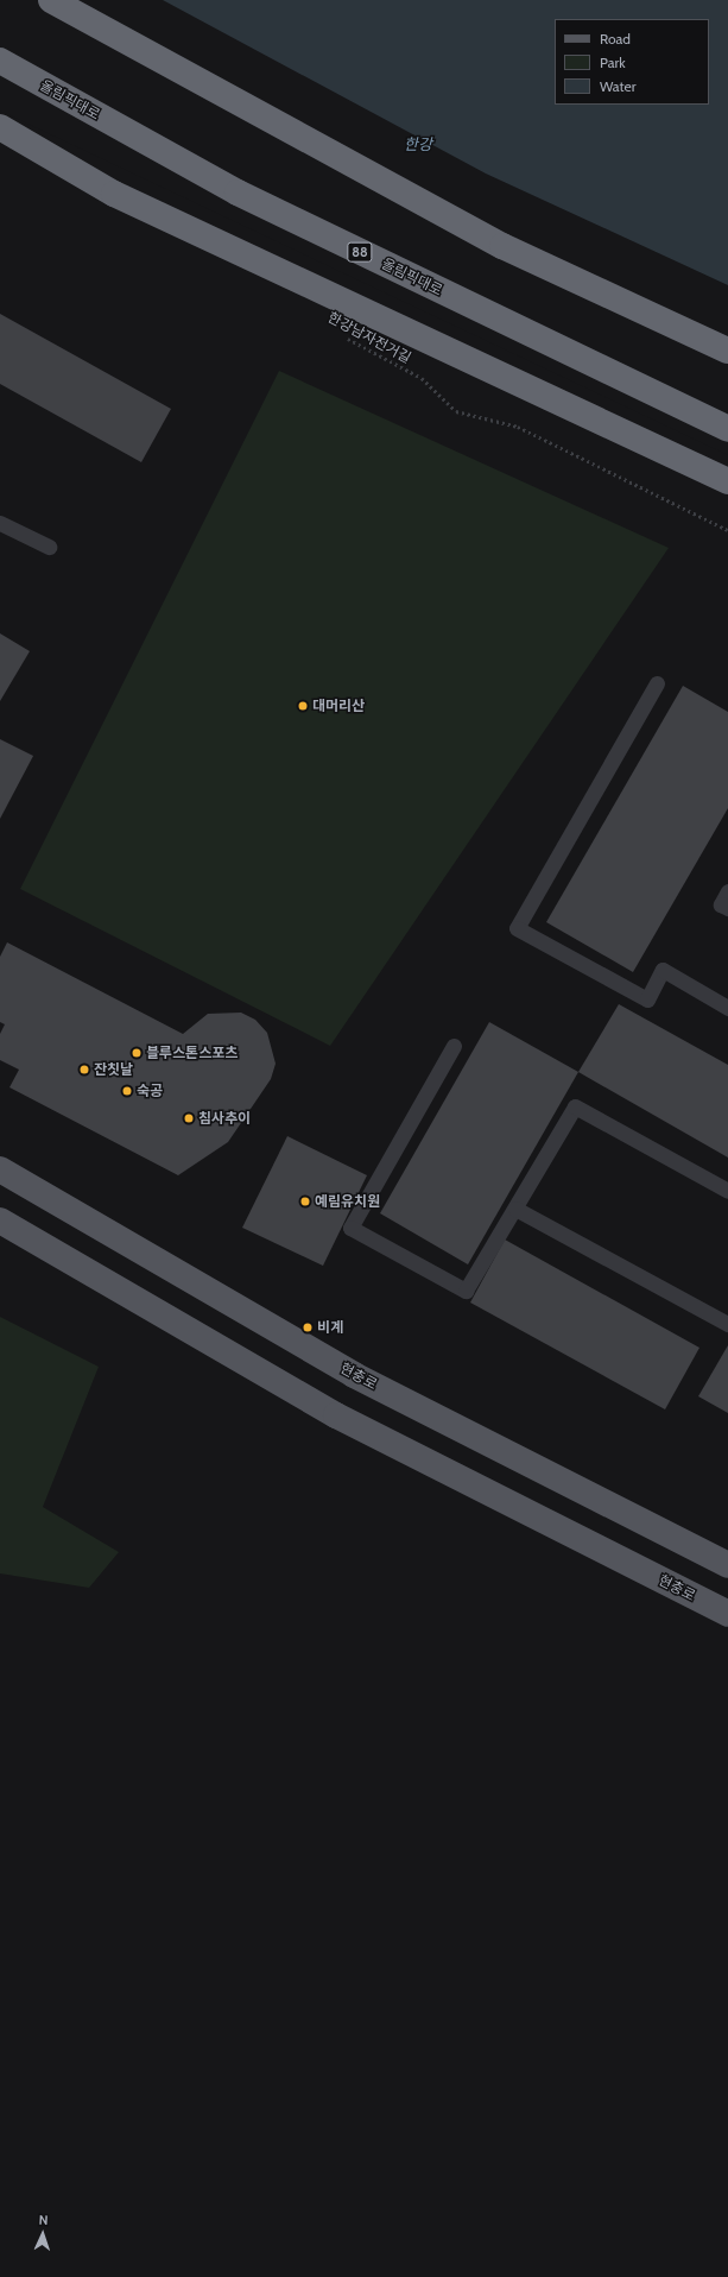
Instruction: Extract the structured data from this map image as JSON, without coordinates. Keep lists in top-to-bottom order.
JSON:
{
  "streets": {
    "highway": ["올림픽대로", "88"],
    "main road": ["현충로"],
    "path": ["한강남자전거길"]
  },
  "water": ["한강"],
  "places": [
    "대머리산",
    "블루스톤스포츠",
    "잔칫날",
    "숙공",
    "침사추이",
    "예림유치원",
    "비계"
  ],
  "legend": ["Road", "Park", "Water"],
  "north": "top"
}
